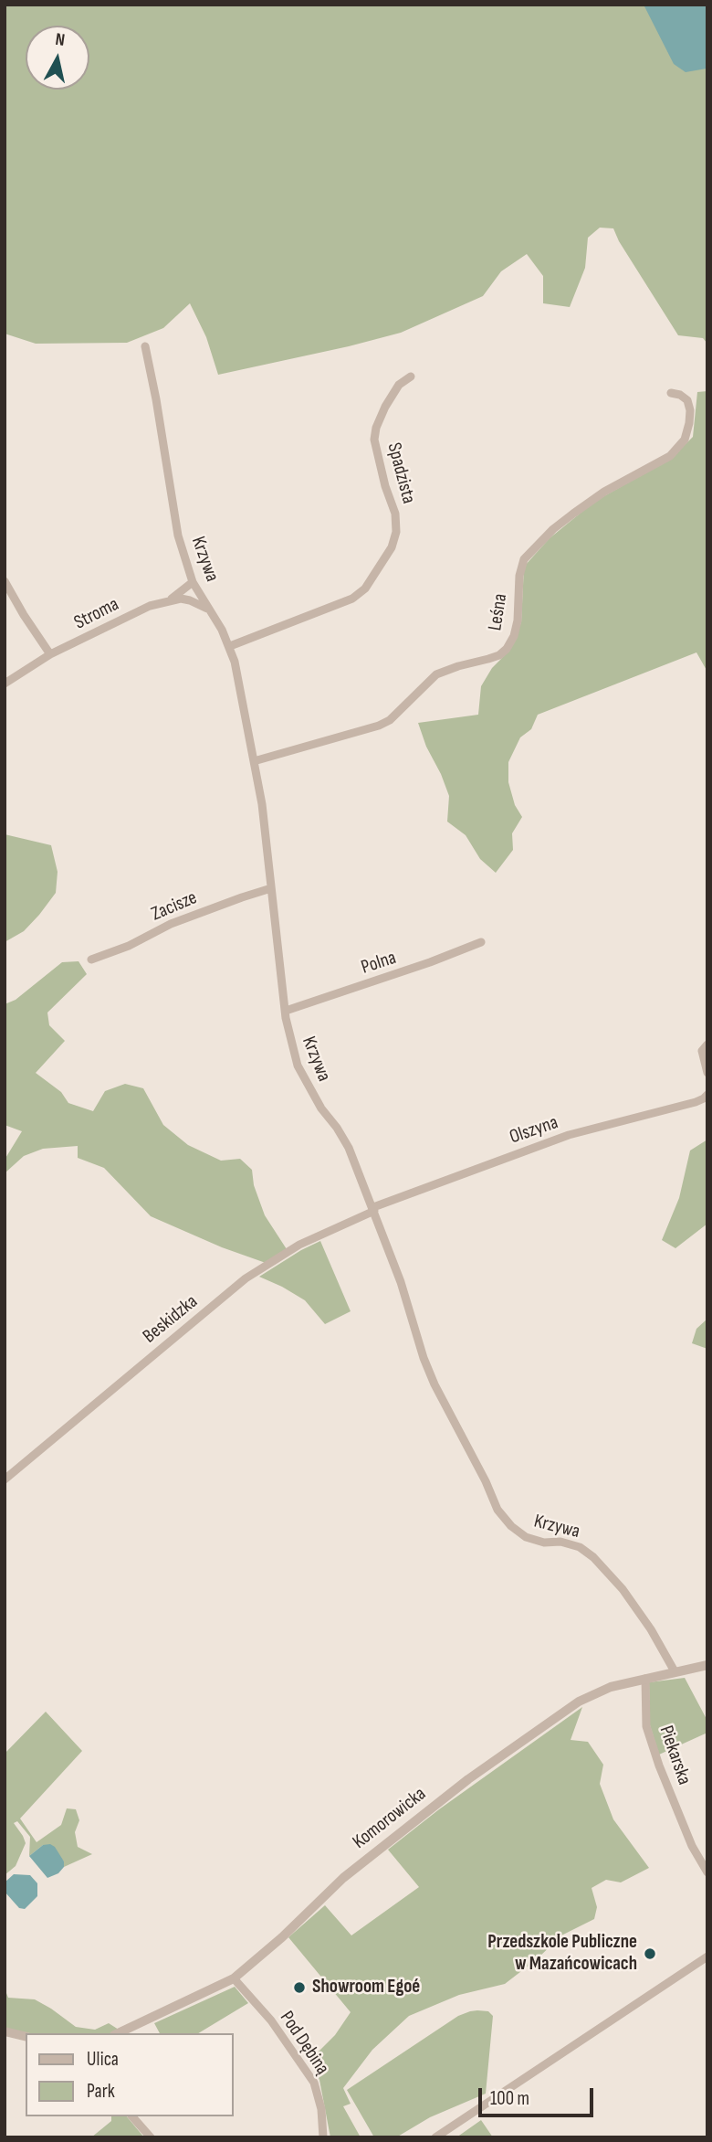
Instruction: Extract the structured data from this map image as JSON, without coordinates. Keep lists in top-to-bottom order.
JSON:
{
  "streets": {
    "street": [
      "Spadzista",
      "Krzywa",
      "Leśna",
      "Stroma",
      "Zacisze",
      "Polna",
      "Olszyna",
      "Beskidzka",
      "Piekarska",
      "Komorowicka",
      "Pod Dębiną"
    ]
  },
  "crossings": [
    ["Spadzista", "Krzywa"],
    ["Krzywa", "Leśna"],
    ["Krzywa", "Stroma"],
    ["Krzywa", "Zacisze"],
    ["Krzywa", "Polna"],
    ["Krzywa", "Olszyna"],
    ["Krzywa", "Beskidzka"],
    ["Krzywa", "Komorowicka"],
    ["Olszyna", "Beskidzka"],
    ["Piekarska", "Komorowicka"],
    ["Komorowicka", "Pod Dębiną"]
  ],
  "places": ["Przedszkole Publiczne w Mazańcowicach", "Showroom Egoé"],
  "legend": ["Ulica", "Park"],
  "scale_bar": "100 m",
  "north": "top"
}
